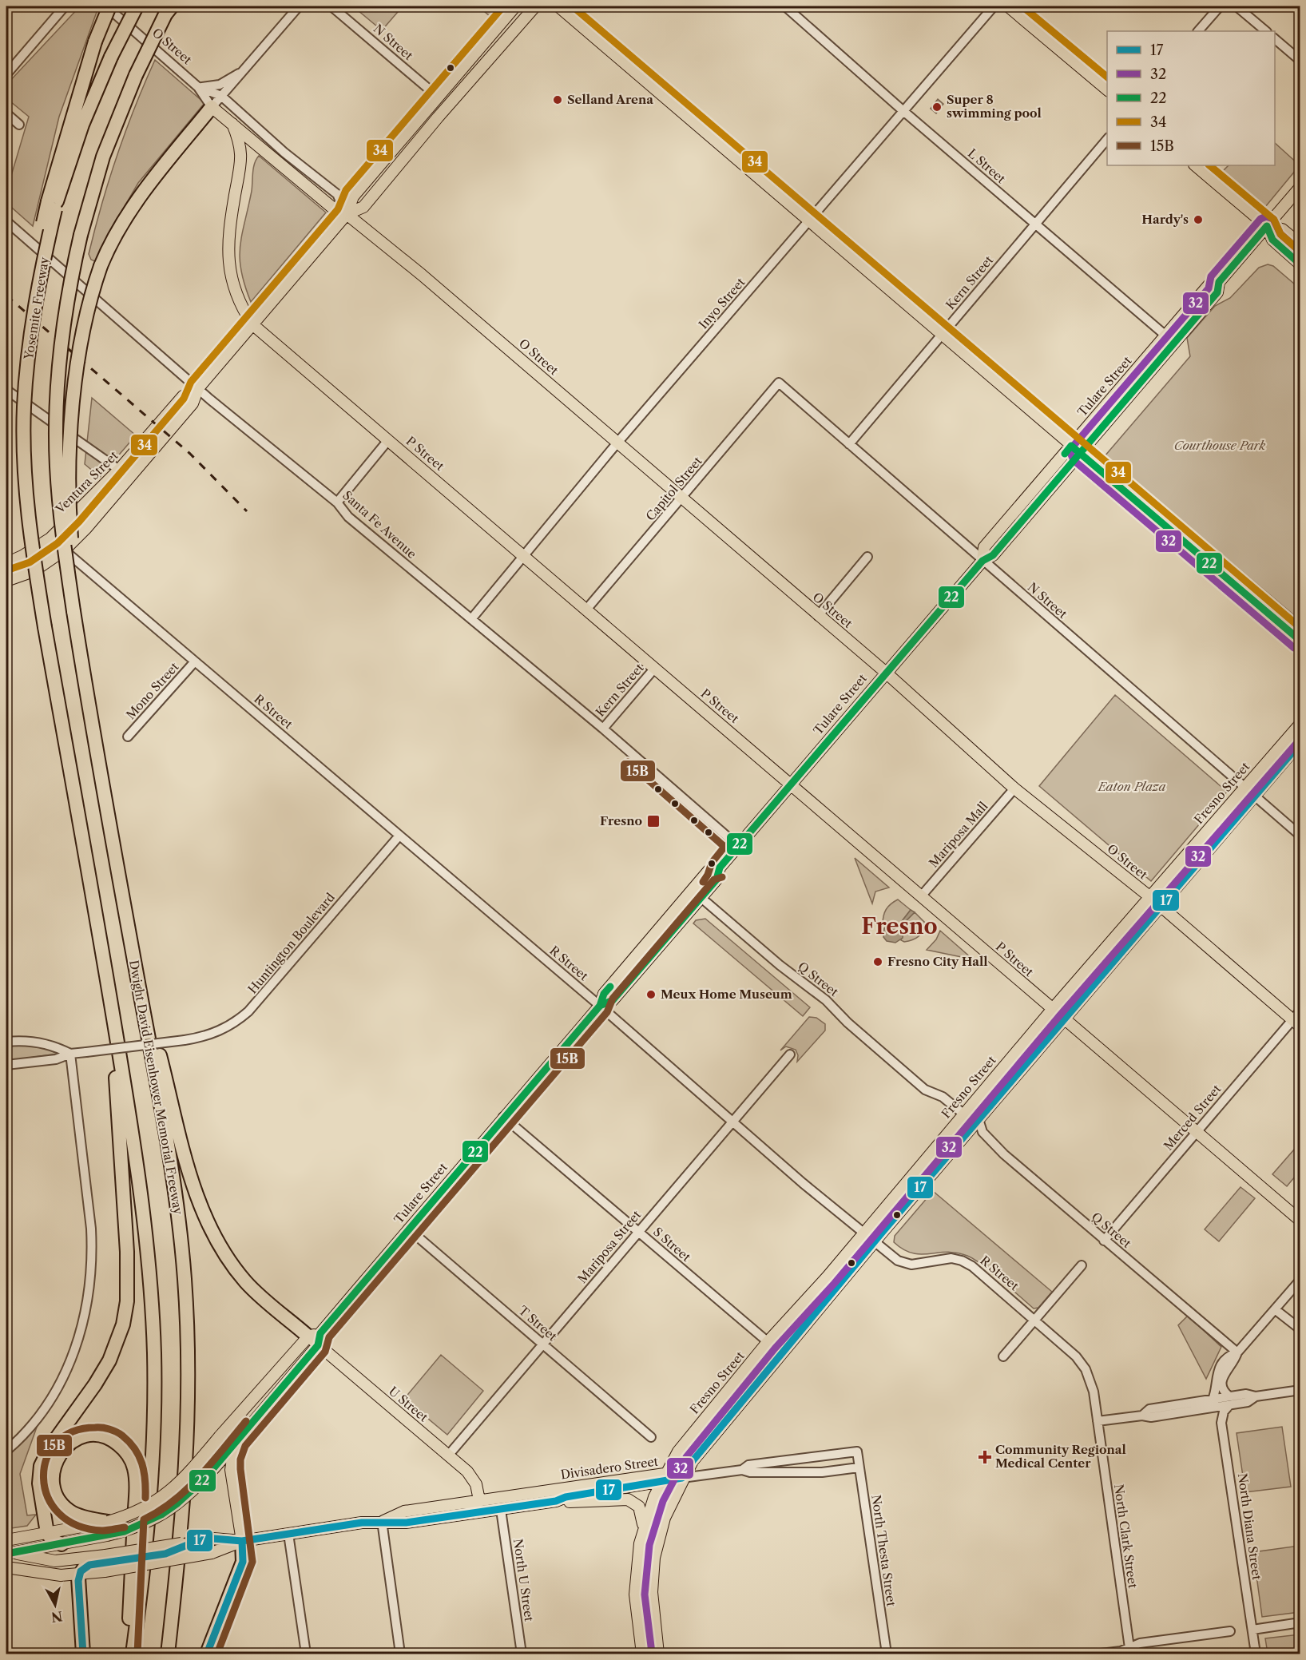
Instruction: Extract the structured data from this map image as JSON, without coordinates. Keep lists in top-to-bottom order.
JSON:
{
  "streets": {
    "highway": ["Yosemite Freeway", "Dwight David Eisenhower Memorial Freeway"],
    "main road": [
      "O Street",
      "Tulare Street",
      "P Street",
      "Ventura Street",
      "Fresno Street",
      "U Street",
      "Divisadero Street"
    ],
    "street": [
      "N Street",
      "L Street",
      "Kern Street",
      "Inyo Street",
      "Capitol Street",
      "Santa Fe Avenue",
      "Mono Street",
      "R Street",
      "Mariposa Mall",
      "Huntington Boulevard",
      "Q Street",
      "Merced Street",
      "S Street",
      "Mariposa Street",
      "T Street",
      "North Diana Street",
      "North Clark Street",
      "North Thesta Street",
      "North U Street"
    ]
  },
  "crossings": [
    ["N Street", "Kern Street"],
    ["N Street", "Tulare Street"],
    ["N Street", "Ventura Street"],
    ["N Street", "Capitol Street"],
    ["N Street", "Fresno Street"],
    ["O Street", "Inyo Street"],
    ["O Street", "Tulare Street"],
    ["O Street", "P Street"],
    ["O Street", "Ventura Street"],
    ["O Street", "Capitol Street"],
    ["O Street", "Fresno Street"],
    ["O Street", "Mariposa Mall"],
    ["O Street", "Merced Street"],
    ["L Street", "Kern Street"],
    ["L Street", "Inyo Street"],
    ["L Street", "Tulare Street"],
    ["Kern Street", "P Street"],
    ["Kern Street", "Santa Fe Avenue"],
    ["Inyo Street", "P Street"],
    ["Inyo Street", "Santa Fe Avenue"],
    ["Tulare Street", "P Street"],
    ["Tulare Street", "Santa Fe Avenue"],
    ["Tulare Street", "R Street"],
    ["Tulare Street", "Q Street"],
    ["Tulare Street", "S Street"],
    ["Tulare Street", "T Street"],
    ["Tulare Street", "U Street"],
    ["P Street", "Ventura Street"],
    ["P Street", "Capitol Street"],
    ["P Street", "Fresno Street"],
    ["P Street", "Mariposa Mall"],
    ["P Street", "Merced Street"],
    ["Ventura Street", "Santa Fe Avenue"],
    ["Ventura Street", "R Street"],
    ["Mono Street", "R Street"],
    ["R Street", "Fresno Street"],
    ["R Street", "Huntington Boulevard"],
    ["R Street", "Mariposa Street"],
    ["R Street", "North Clark Street"],
    ["Fresno Street", "Q Street"],
    ["Fresno Street", "S Street"],
    ["Fresno Street", "Divisadero Street"],
    ["Q Street", "Merced Street"],
    ["S Street", "Mariposa Street"],
    ["Mariposa Street", "T Street"],
    ["Mariposa Street", "U Street"],
    ["U Street", "Divisadero Street"],
    ["Divisadero Street", "North U Street"]
  ],
  "districts": ["Fresno"],
  "parks": ["Courthouse Park", "Eaton Plaza"],
  "places": {
    "other": [
      "Selland Arena",
      "Super 8 swimming pool",
      "Hardy's",
      "Fresno City Hall",
      "Meux Home Museum"
    ],
    "transit": ["Fresno"],
    "health": ["Community Regional Medical Center"]
  },
  "lines": [
    "transit line 34",
    "transit line 32",
    "transit line 22",
    "transit line 17",
    "transit line 15B"
  ],
  "legend": [
    "17",
    "32",
    "22",
    "34",
    "15B"
  ],
  "north": "bottom"
}
